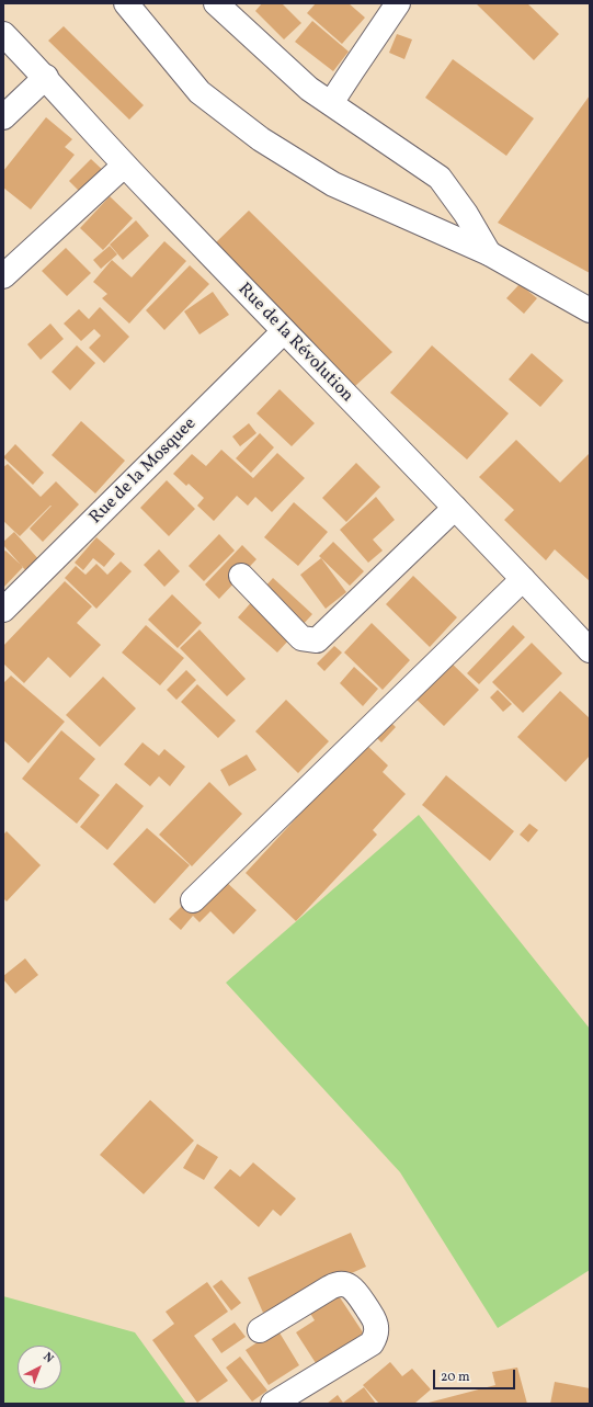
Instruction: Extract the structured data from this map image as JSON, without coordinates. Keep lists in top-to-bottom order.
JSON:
{
  "streets": {
    "street": ["Rue de la Révolution", "Rue de la Mosquee"]
  },
  "crossings": [
    ["Rue de la Révolution", "Rue de la Mosquee"]
  ],
  "scale_bar": "20 m",
  "north": "top right"
}
